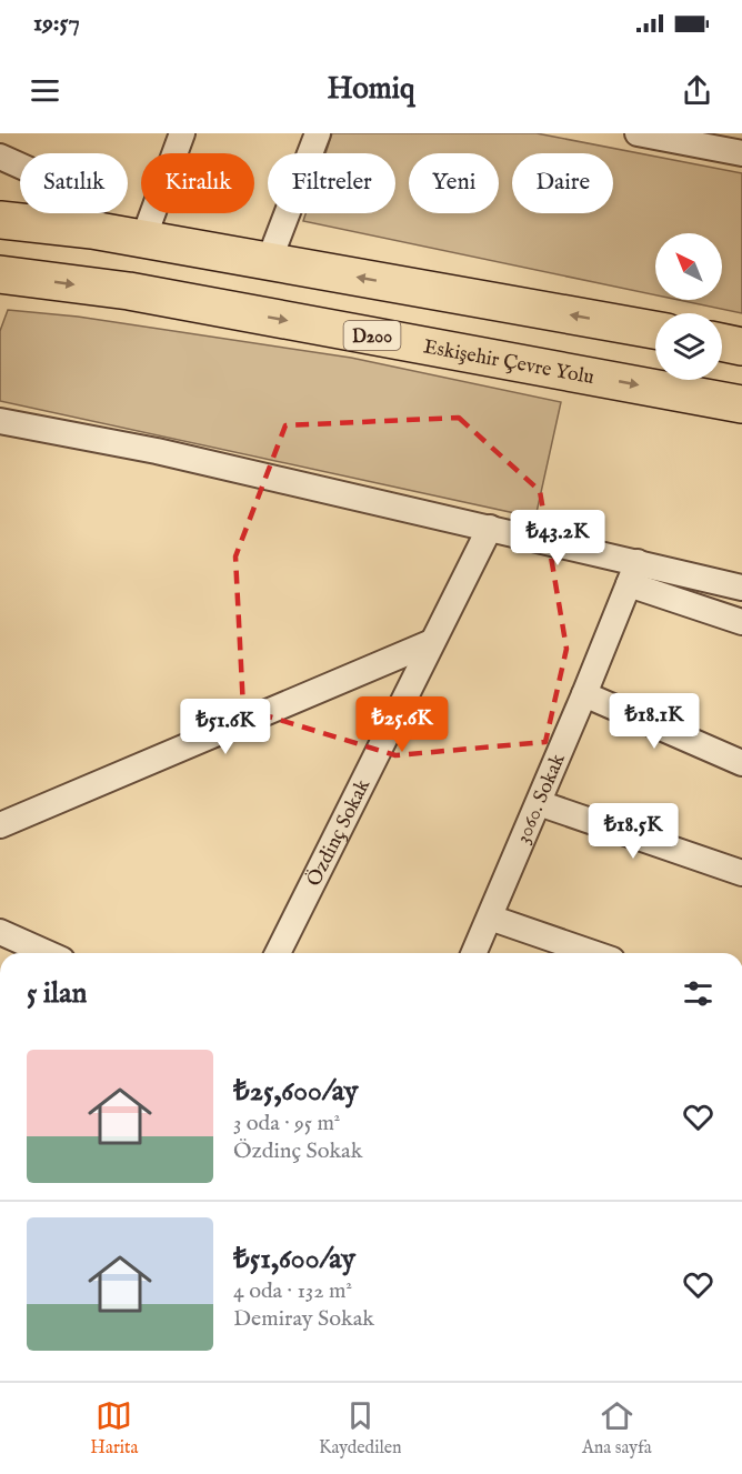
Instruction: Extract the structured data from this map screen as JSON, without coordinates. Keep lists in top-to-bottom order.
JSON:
{
  "streets": {
    "highway": ["D200", "Eskişehir Çevre Yolu"],
    "street": ["3060. Sokak", "Özdinç Sokak"]
  },
  "north": "top left",
  "page": {
    "status": "19:57",
    "header": "Homiq",
    "chip": [
      "Satılık",
      "Kiralık",
      "Filtreler",
      "Yeni",
      "Daire"
    ],
    "price": [
      "₺43.2K",
      "₺18.1K",
      "₺25.6K",
      "₺51.6K",
      "₺18.5K"
    ],
    "heading": "5 ilan",
    "list": [
      {
        "name": "₺25,600/ay",
        "note": "3 oda · 95 m² · Özdinç Sokak"
      },
      {
        "name": "₺51,600/ay",
        "note": "4 oda · 132 m² · Demiray Sokak"
      }
    ],
    "tabs": ["Harita", "Kaydedilen", "Ana sayfa"]
  }
}
